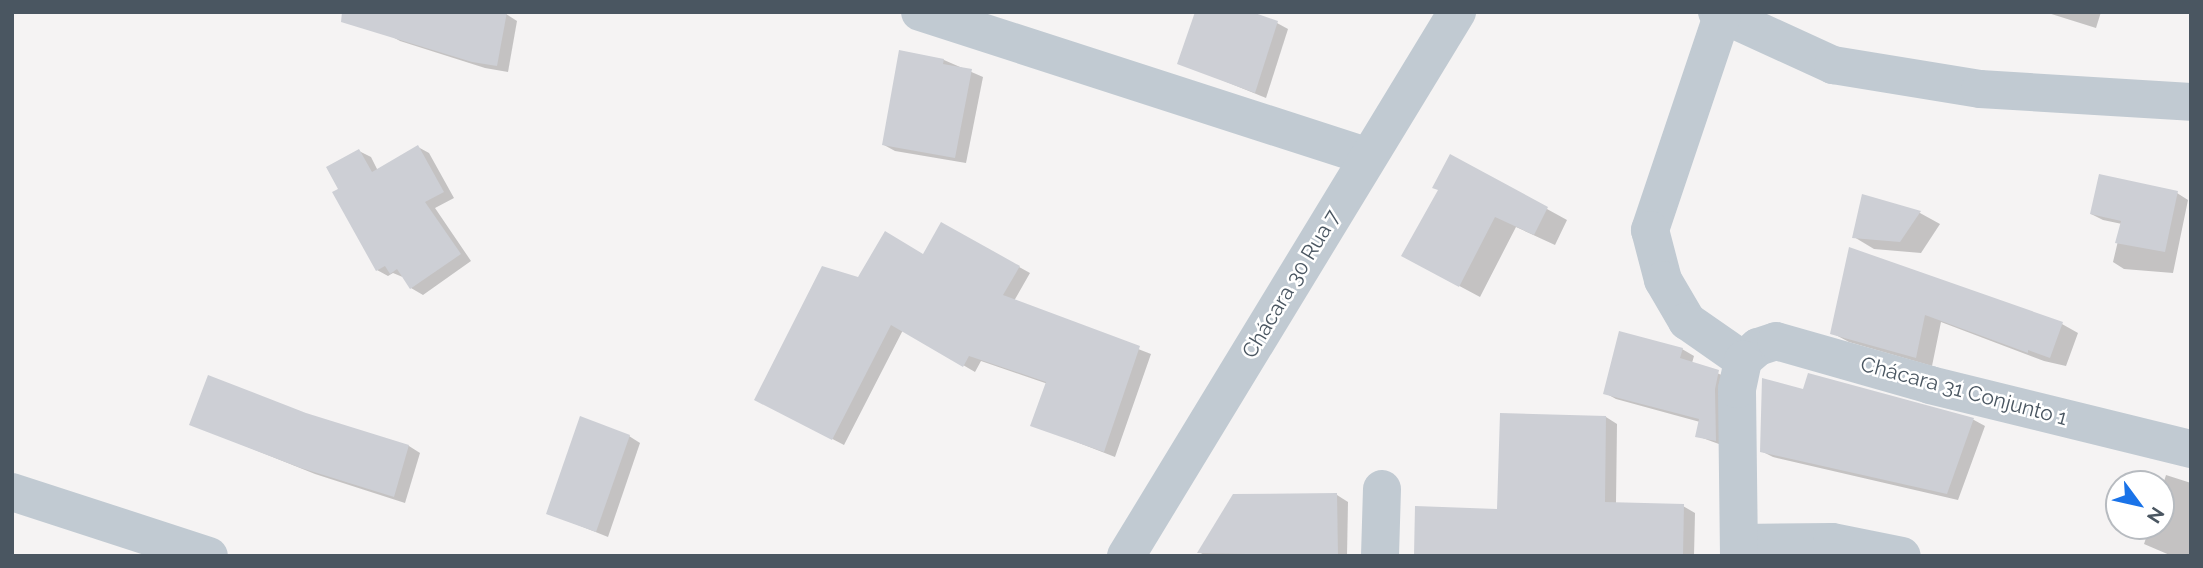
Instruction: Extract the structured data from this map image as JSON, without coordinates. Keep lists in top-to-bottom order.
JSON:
{
  "streets": {
    "street": ["Chácara 30 Rua 7", "Chácara 31 Conjunto 1"]
  },
  "north": "bottom right"
}
